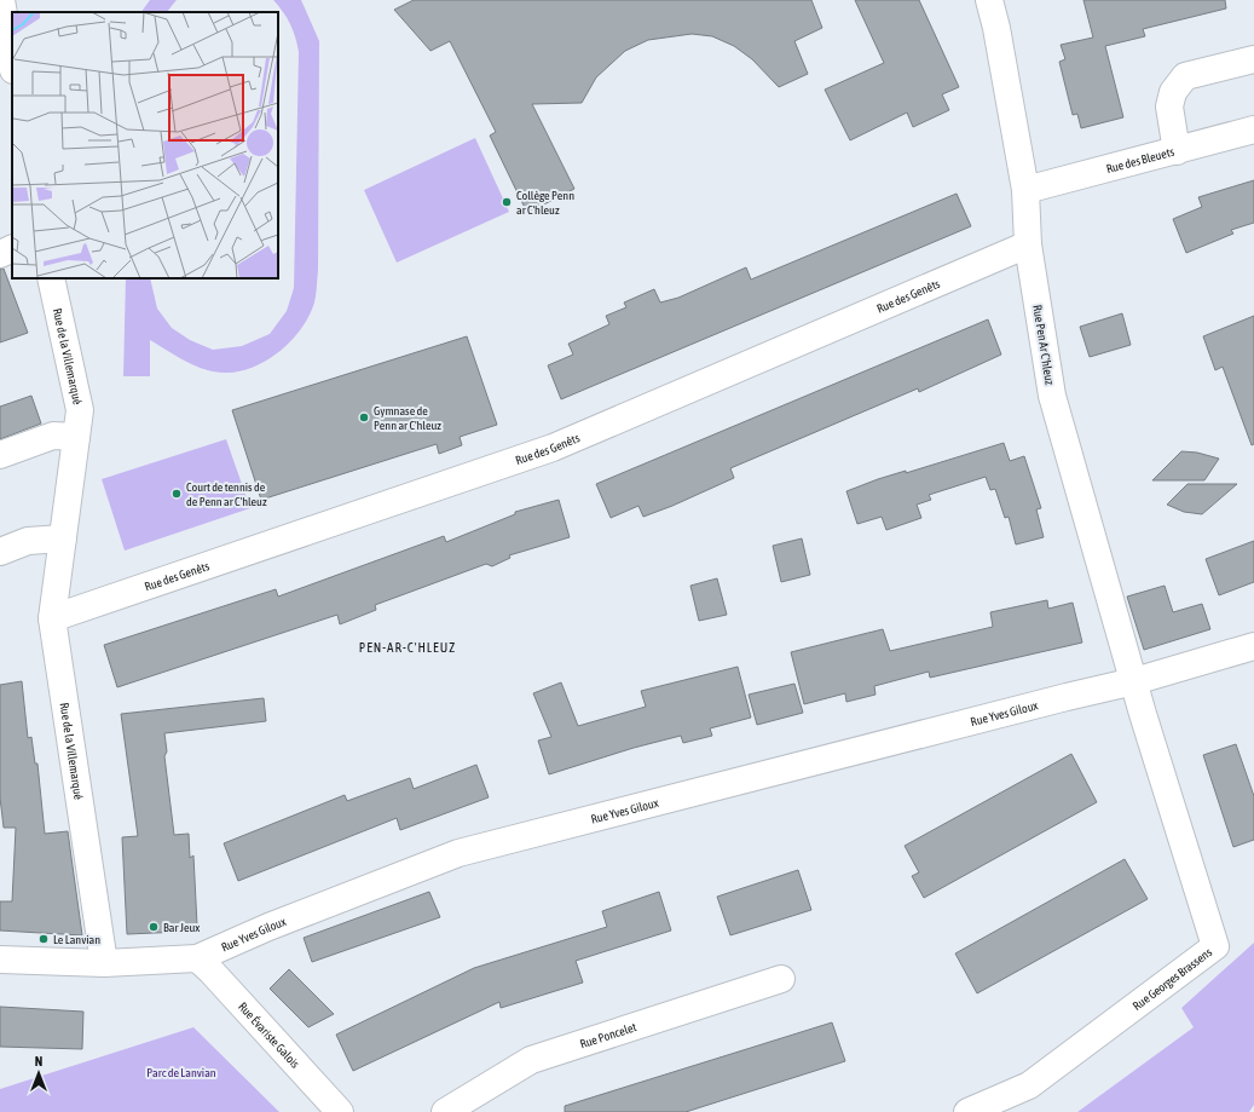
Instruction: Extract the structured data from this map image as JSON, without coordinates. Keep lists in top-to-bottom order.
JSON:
{
  "streets": {
    "street": [
      "Rue des Bleuets",
      "Rue des Genêts",
      "Rue Pen Ar C'hleuz",
      "Rue de la Villemarqué",
      "Rue Yves Giloux",
      "Rue Georges Brassens",
      "Rue Évariste Galois",
      "Rue Poncelet"
    ]
  },
  "crossings": [
    ["Rue des Bleuets", "Rue Pen Ar C'hleuz"],
    ["Rue des Genêts", "Rue Pen Ar C'hleuz"],
    ["Rue des Genêts", "Rue de la Villemarqué"],
    ["Rue Pen Ar C'hleuz", "Rue Yves Giloux"],
    ["Rue Pen Ar C'hleuz", "Rue Georges Brassens"],
    ["Rue de la Villemarqué", "Rue Yves Giloux"],
    ["Rue Yves Giloux", "Rue Georges Brassens"],
    ["Rue Yves Giloux", "Rue Évariste Galois"]
  ],
  "districts": ["PEN-AR-C'HLEUZ"],
  "parks": ["Parc de Lanvian"],
  "places": [
    "Collège Penn ar C'hleuz",
    "Gymnase de Penn ar C'hleuz",
    "Court de tennis de de Penn ar C'hleuz",
    "Bar Jeux",
    "Le Lanvian"
  ],
  "north": "top"
}
